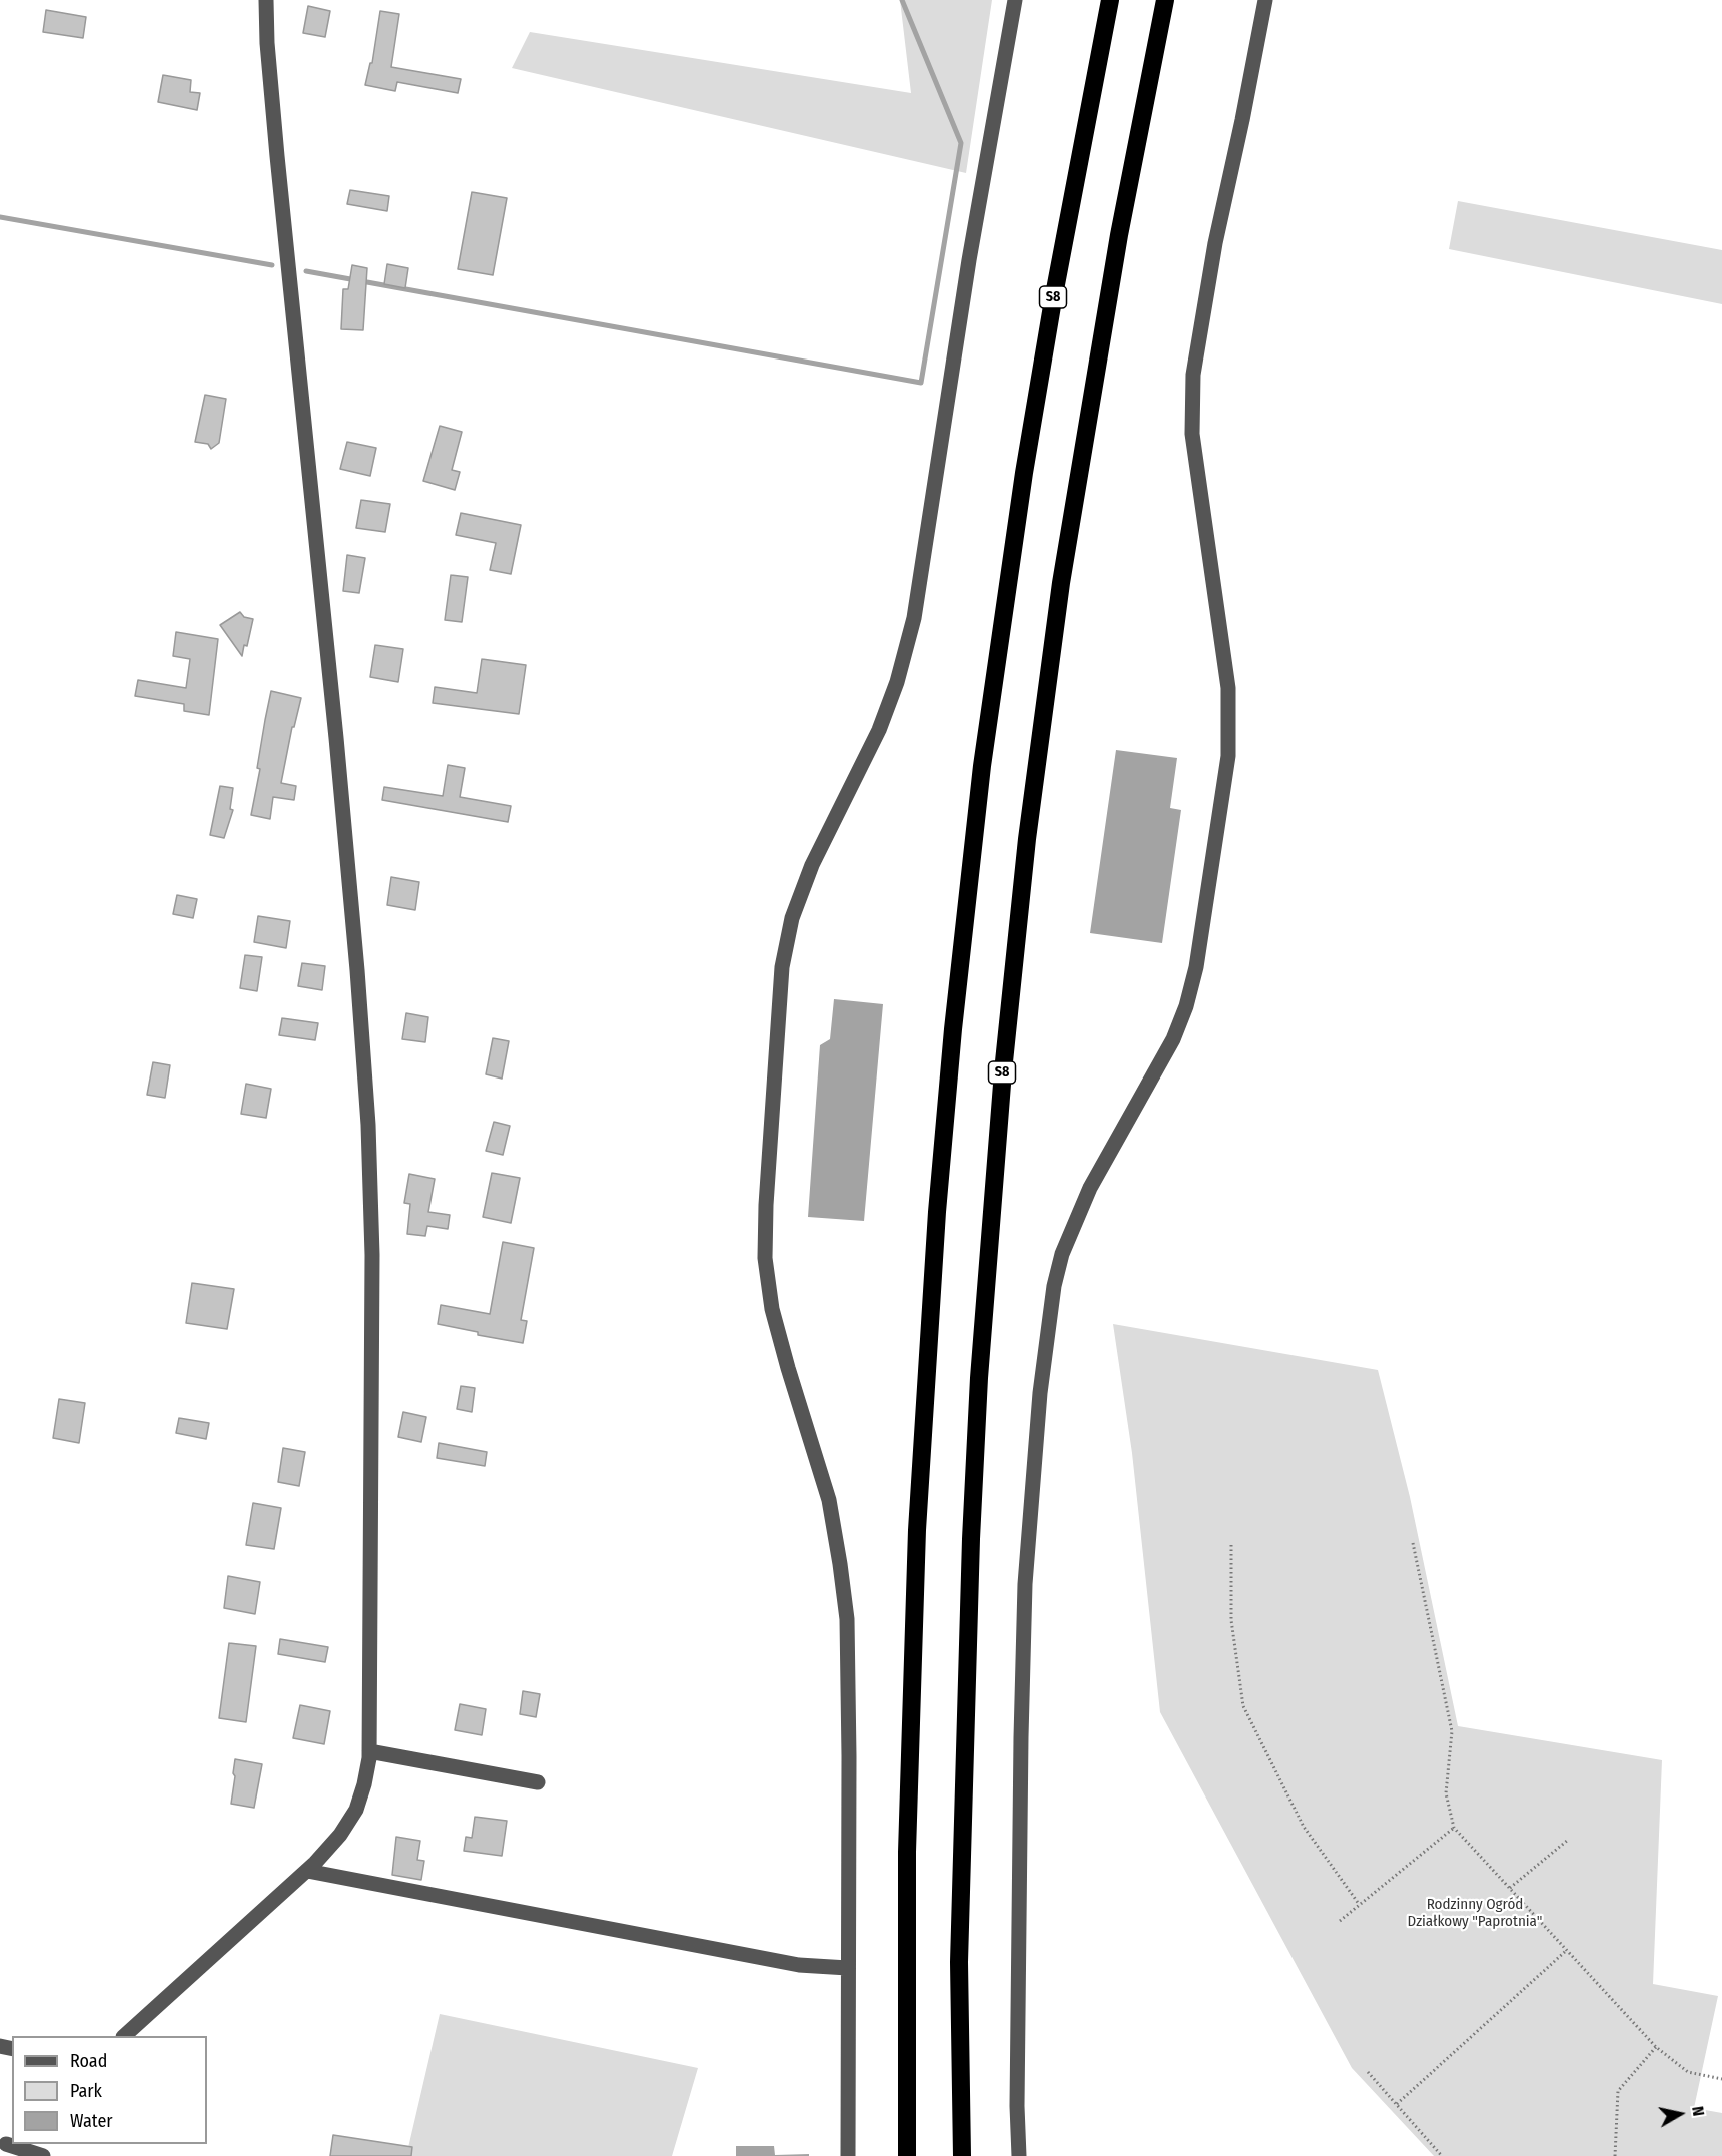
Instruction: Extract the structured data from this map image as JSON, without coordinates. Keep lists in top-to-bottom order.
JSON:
{
  "streets": {
    "highway": ["S8"]
  },
  "parks": ["Rodzinny Ogród Działkowy \"Paprotnia\""],
  "legend": ["Road", "Park", "Water"],
  "north": "right"
}
